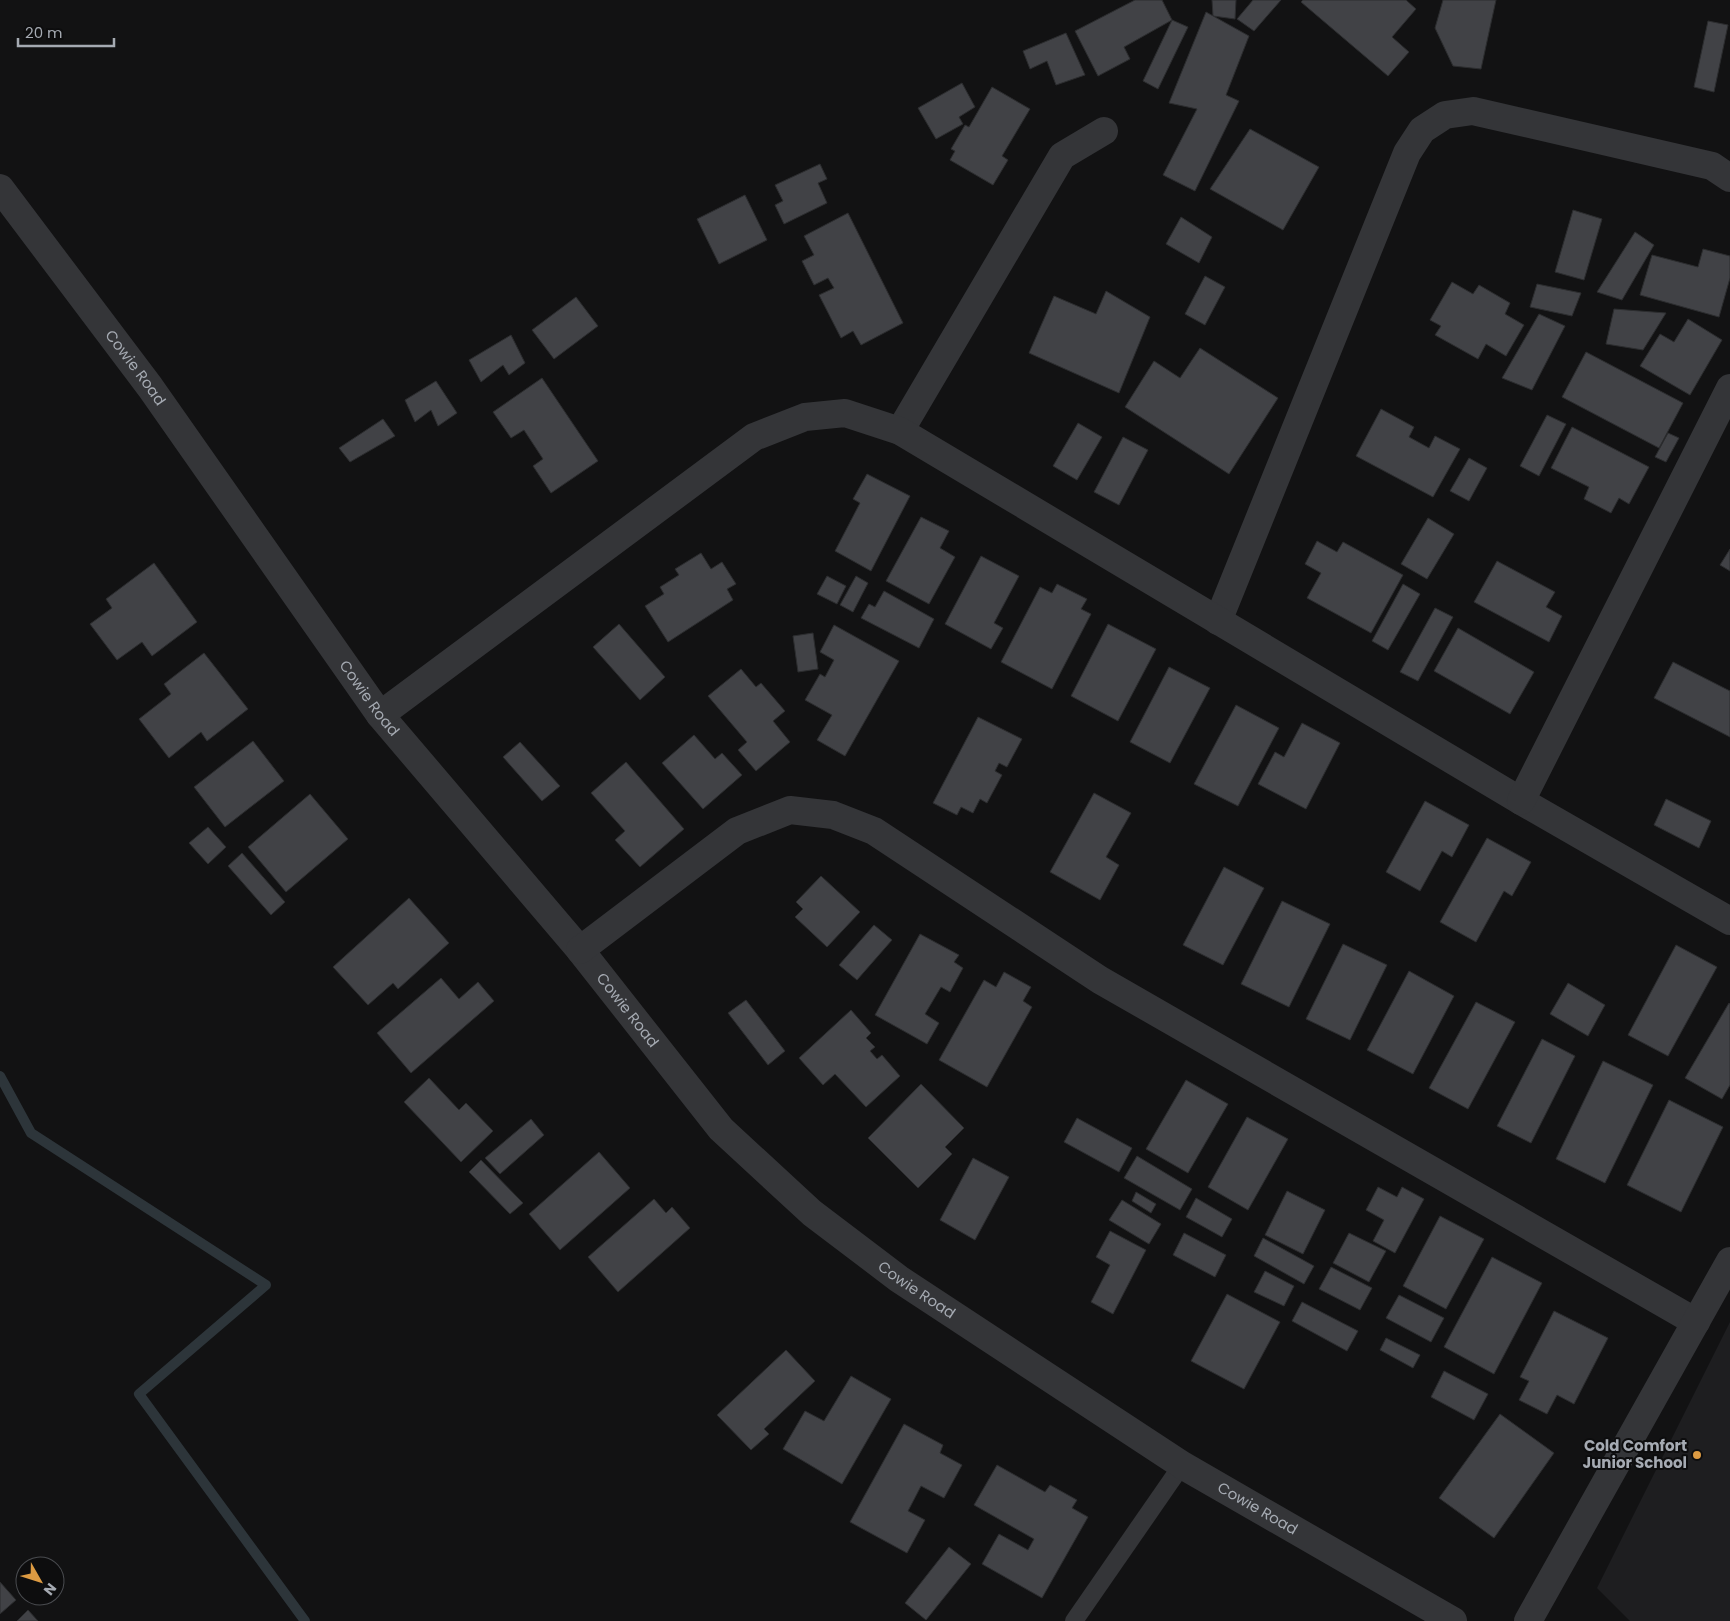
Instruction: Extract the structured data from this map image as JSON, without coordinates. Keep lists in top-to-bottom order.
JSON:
{
  "streets": {
    "street": ["Cowie Road"]
  },
  "places": ["Cold Comfort Junior School"],
  "scale_bar": "20 m",
  "north": "bottom right"
}
